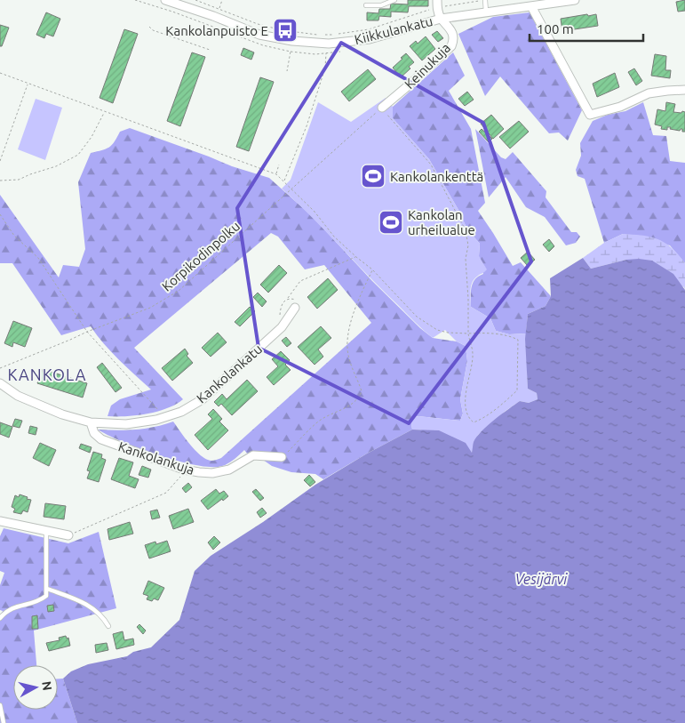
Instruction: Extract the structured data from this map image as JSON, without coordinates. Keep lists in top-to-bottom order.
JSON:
{
  "streets": {
    "street": [
      "Kiikkulankatu",
      "Keinukuja",
      "Kankolankatu",
      "Kankolankuja"
    ],
    "path": ["Korpikodinpolku"]
  },
  "crossings": [
    ["Kiikkulankatu", "Keinukuja"],
    ["Keinukuja", "Korpikodinpolku"],
    ["Kankolankatu", "Kankolankuja"]
  ],
  "districts": ["KANKOLA"],
  "water": ["Vesijärvi"],
  "places": {
    "bus stop": ["Kankolanpuisto E"],
    "sports": ["Kankolankenttä", "Kankolan urheilualue"]
  },
  "scale_bar": "100 m",
  "north": "right"
}
